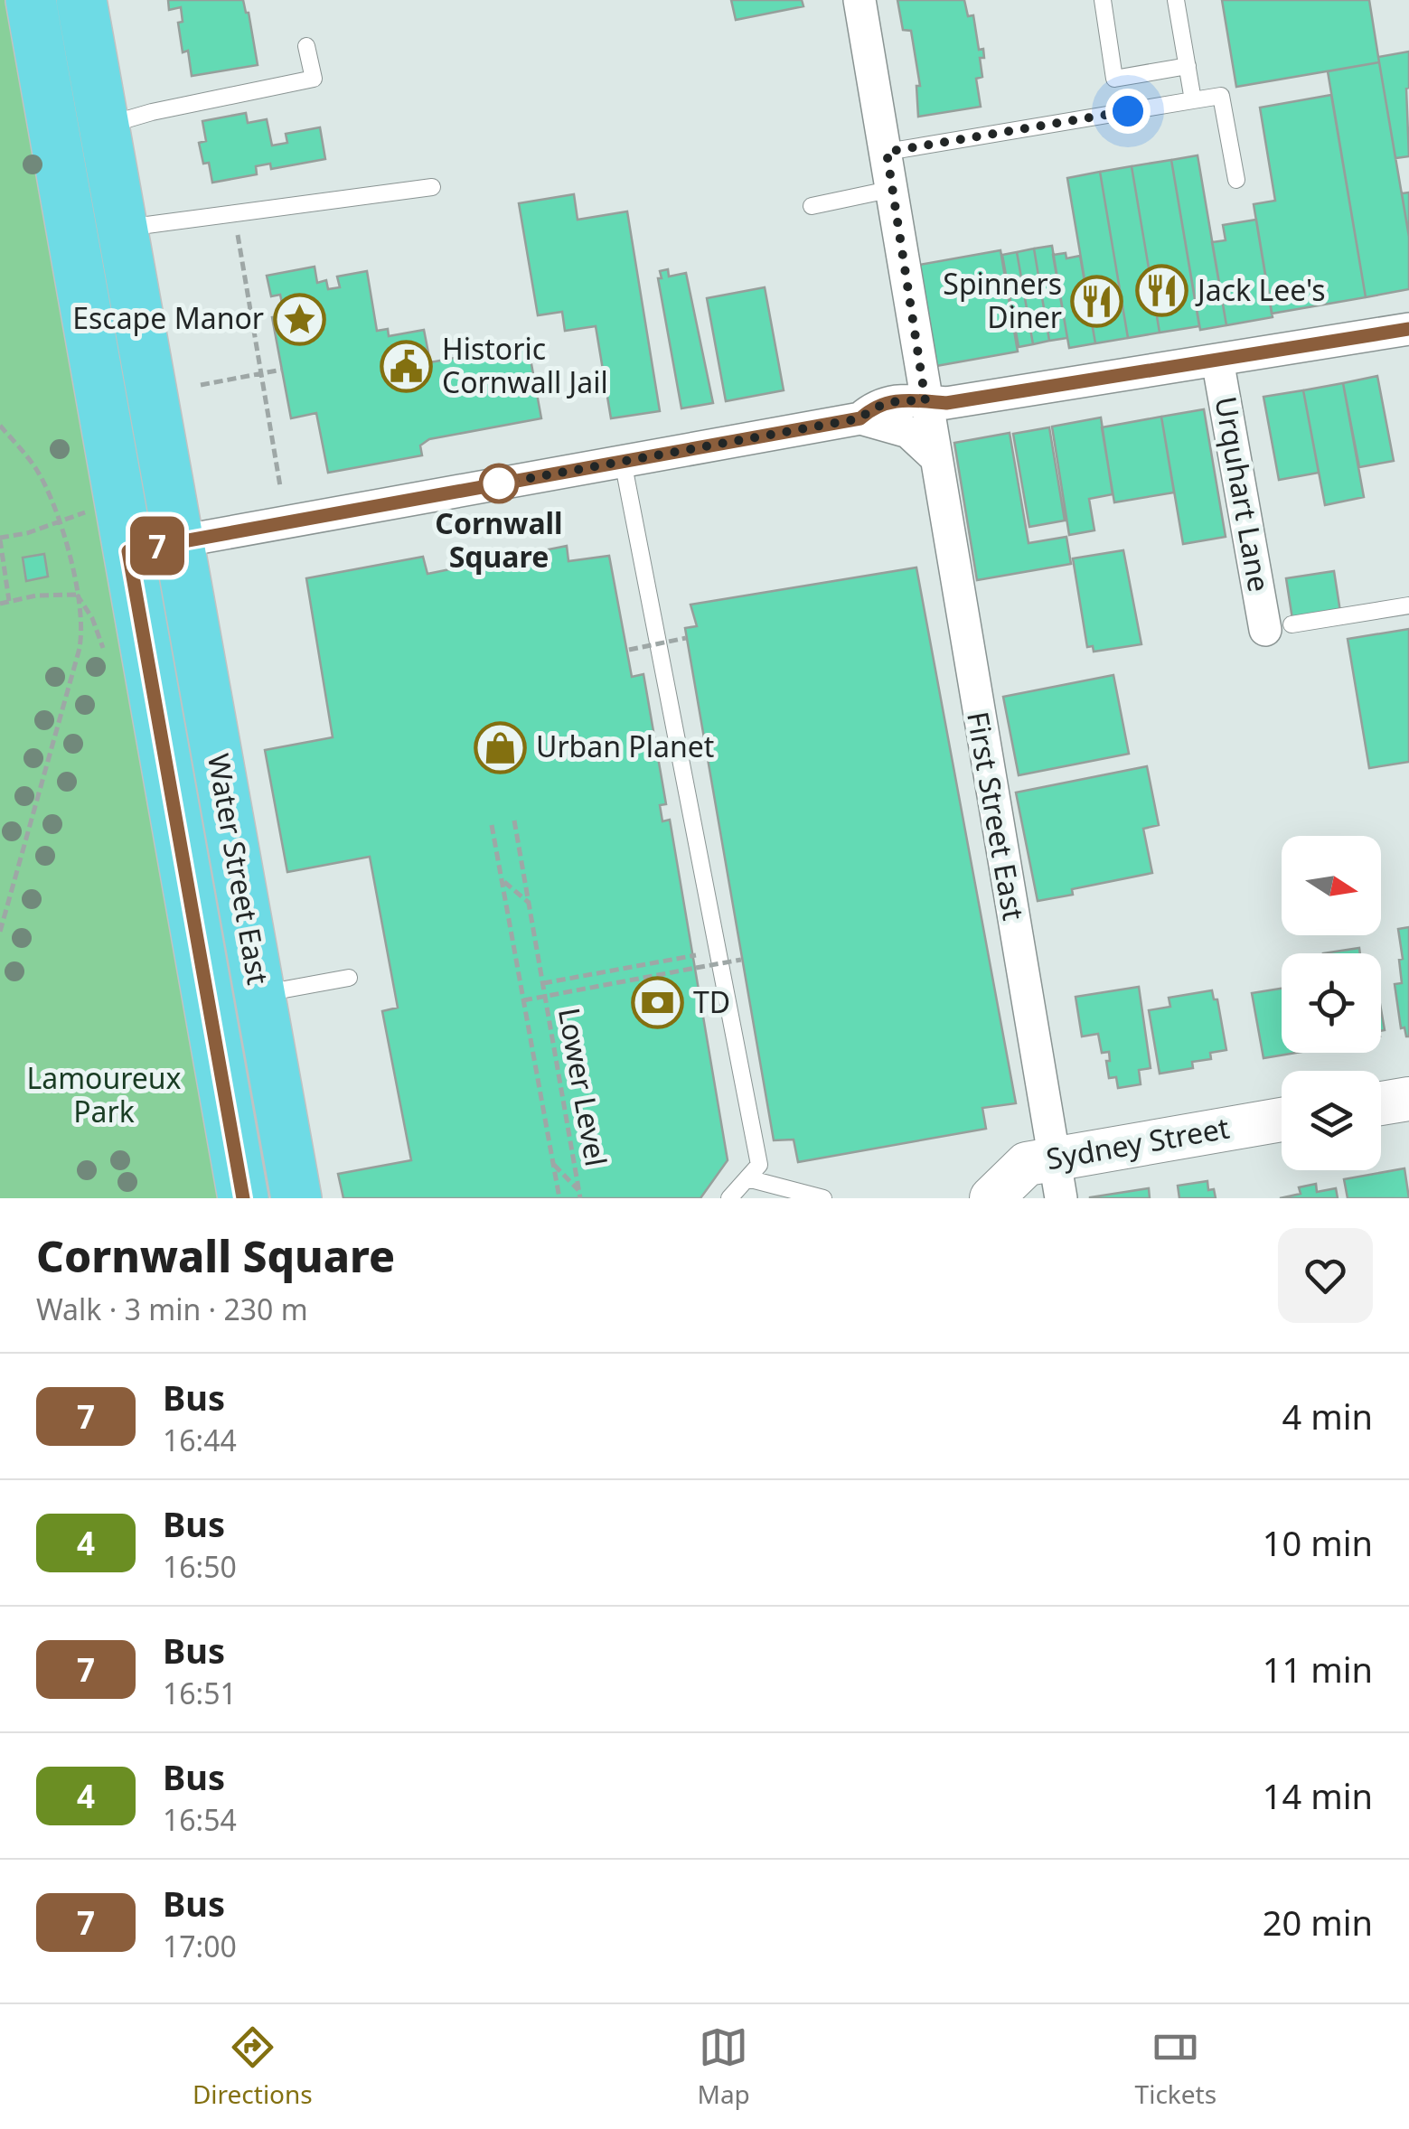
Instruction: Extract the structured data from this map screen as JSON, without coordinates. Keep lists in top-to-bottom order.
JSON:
{
  "streets": {
    "main road": ["Water Street East"],
    "street": ["Urquhart Lane", "First Street East", "Sydney Street"],
    "path": ["Lower Level"]
  },
  "crossings": [
    ["First Street East", "Sydney Street"]
  ],
  "parks": ["Lamoureux Park"],
  "places": {
    "restaurant": ["Jack Lee's", "Spinners Diner"],
    "place": ["Escape Manor"],
    "public building": ["Historic Cornwall Jail"],
    "other": ["Cornwall Square"],
    "shop": ["Urban Planet"],
    "bank": ["TD"]
  },
  "lines": ["bus line 7"],
  "north": "right",
  "page": {
    "on_map": "7",
    "heading": ["Cornwall Square", "Walk · 3 min · 230 m"],
    "list": [
      {
        "mark": "7",
        "name": "Bus",
        "note": "16:44",
        "value": "4 min"
      },
      {
        "mark": "4",
        "name": "Bus",
        "note": "16:50",
        "value": "10 min"
      },
      {
        "mark": "7",
        "name": "Bus",
        "note": "16:51",
        "value": "11 min"
      },
      {
        "mark": "4",
        "name": "Bus",
        "note": "16:54",
        "value": "14 min"
      },
      {
        "mark": "7",
        "name": "Bus",
        "note": "17:00",
        "value": "20 min"
      }
    ],
    "tabs": ["Directions", "Map", "Tickets"]
  }
}
